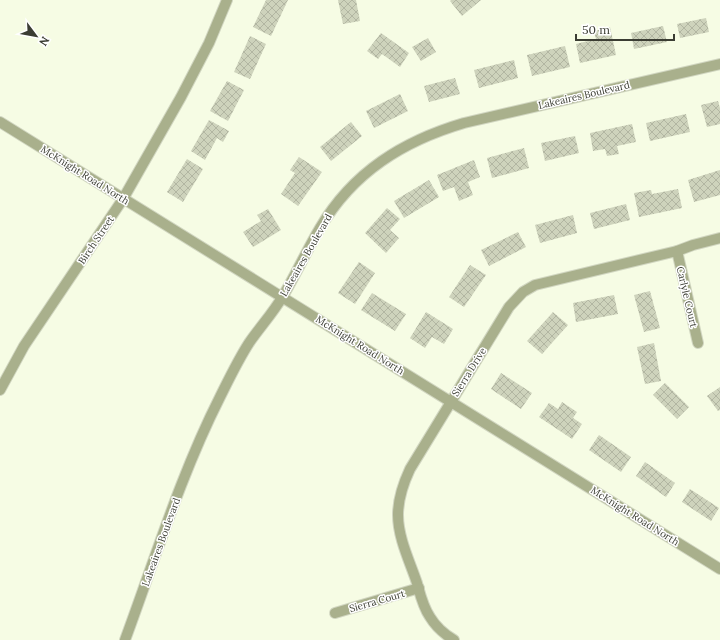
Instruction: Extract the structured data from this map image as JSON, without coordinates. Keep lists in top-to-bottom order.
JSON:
{
  "streets": {
    "street": [
      "Lakeaires Boulevard",
      "McKnight Road North",
      "Birch Street",
      "Carlyle Court",
      "Sierra Drive",
      "Sierra Court"
    ]
  },
  "crossings": [
    ["Lakeaires Boulevard", "McKnight Road North"],
    ["McKnight Road North", "Birch Street"],
    ["McKnight Road North", "Sierra Drive"],
    ["Carlyle Court", "Sierra Drive"],
    ["Sierra Drive", "Sierra Court"]
  ],
  "scale_bar": "50 m",
  "north": "bottom right"
}
